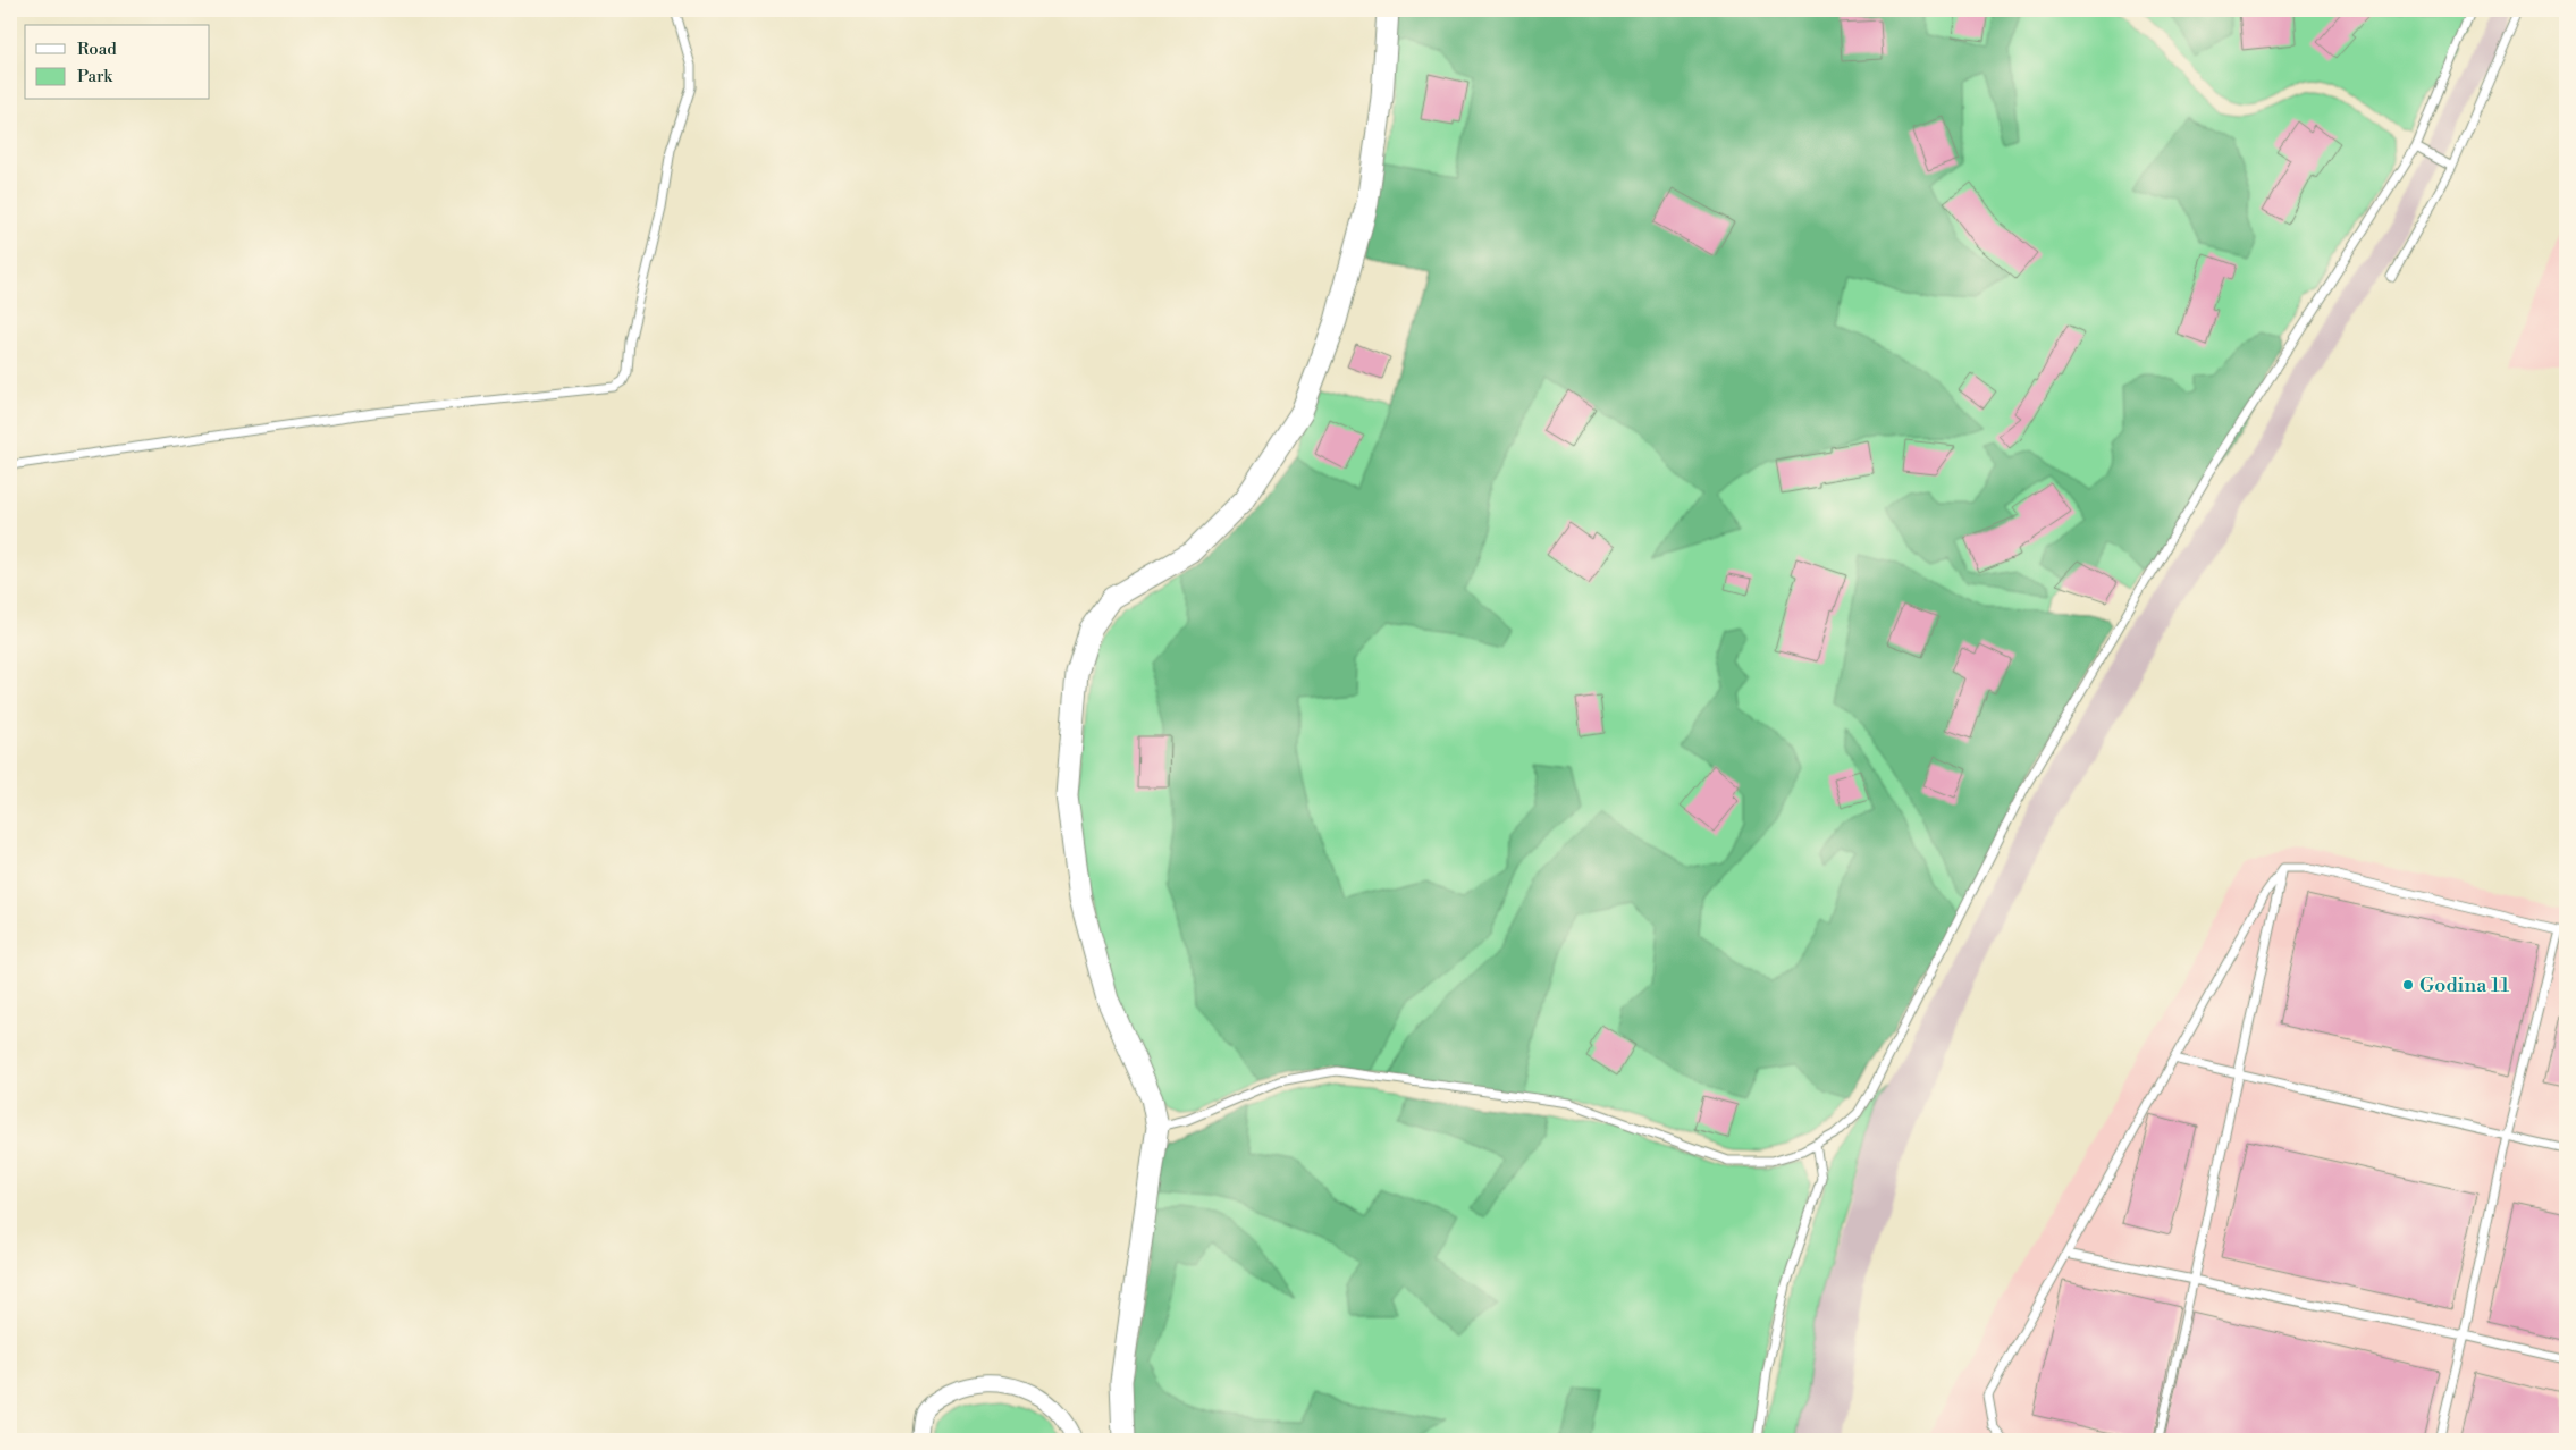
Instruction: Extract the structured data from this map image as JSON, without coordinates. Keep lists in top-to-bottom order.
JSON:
{
  "places": ["Godina 11"],
  "legend": ["Road", "Park"]
}
